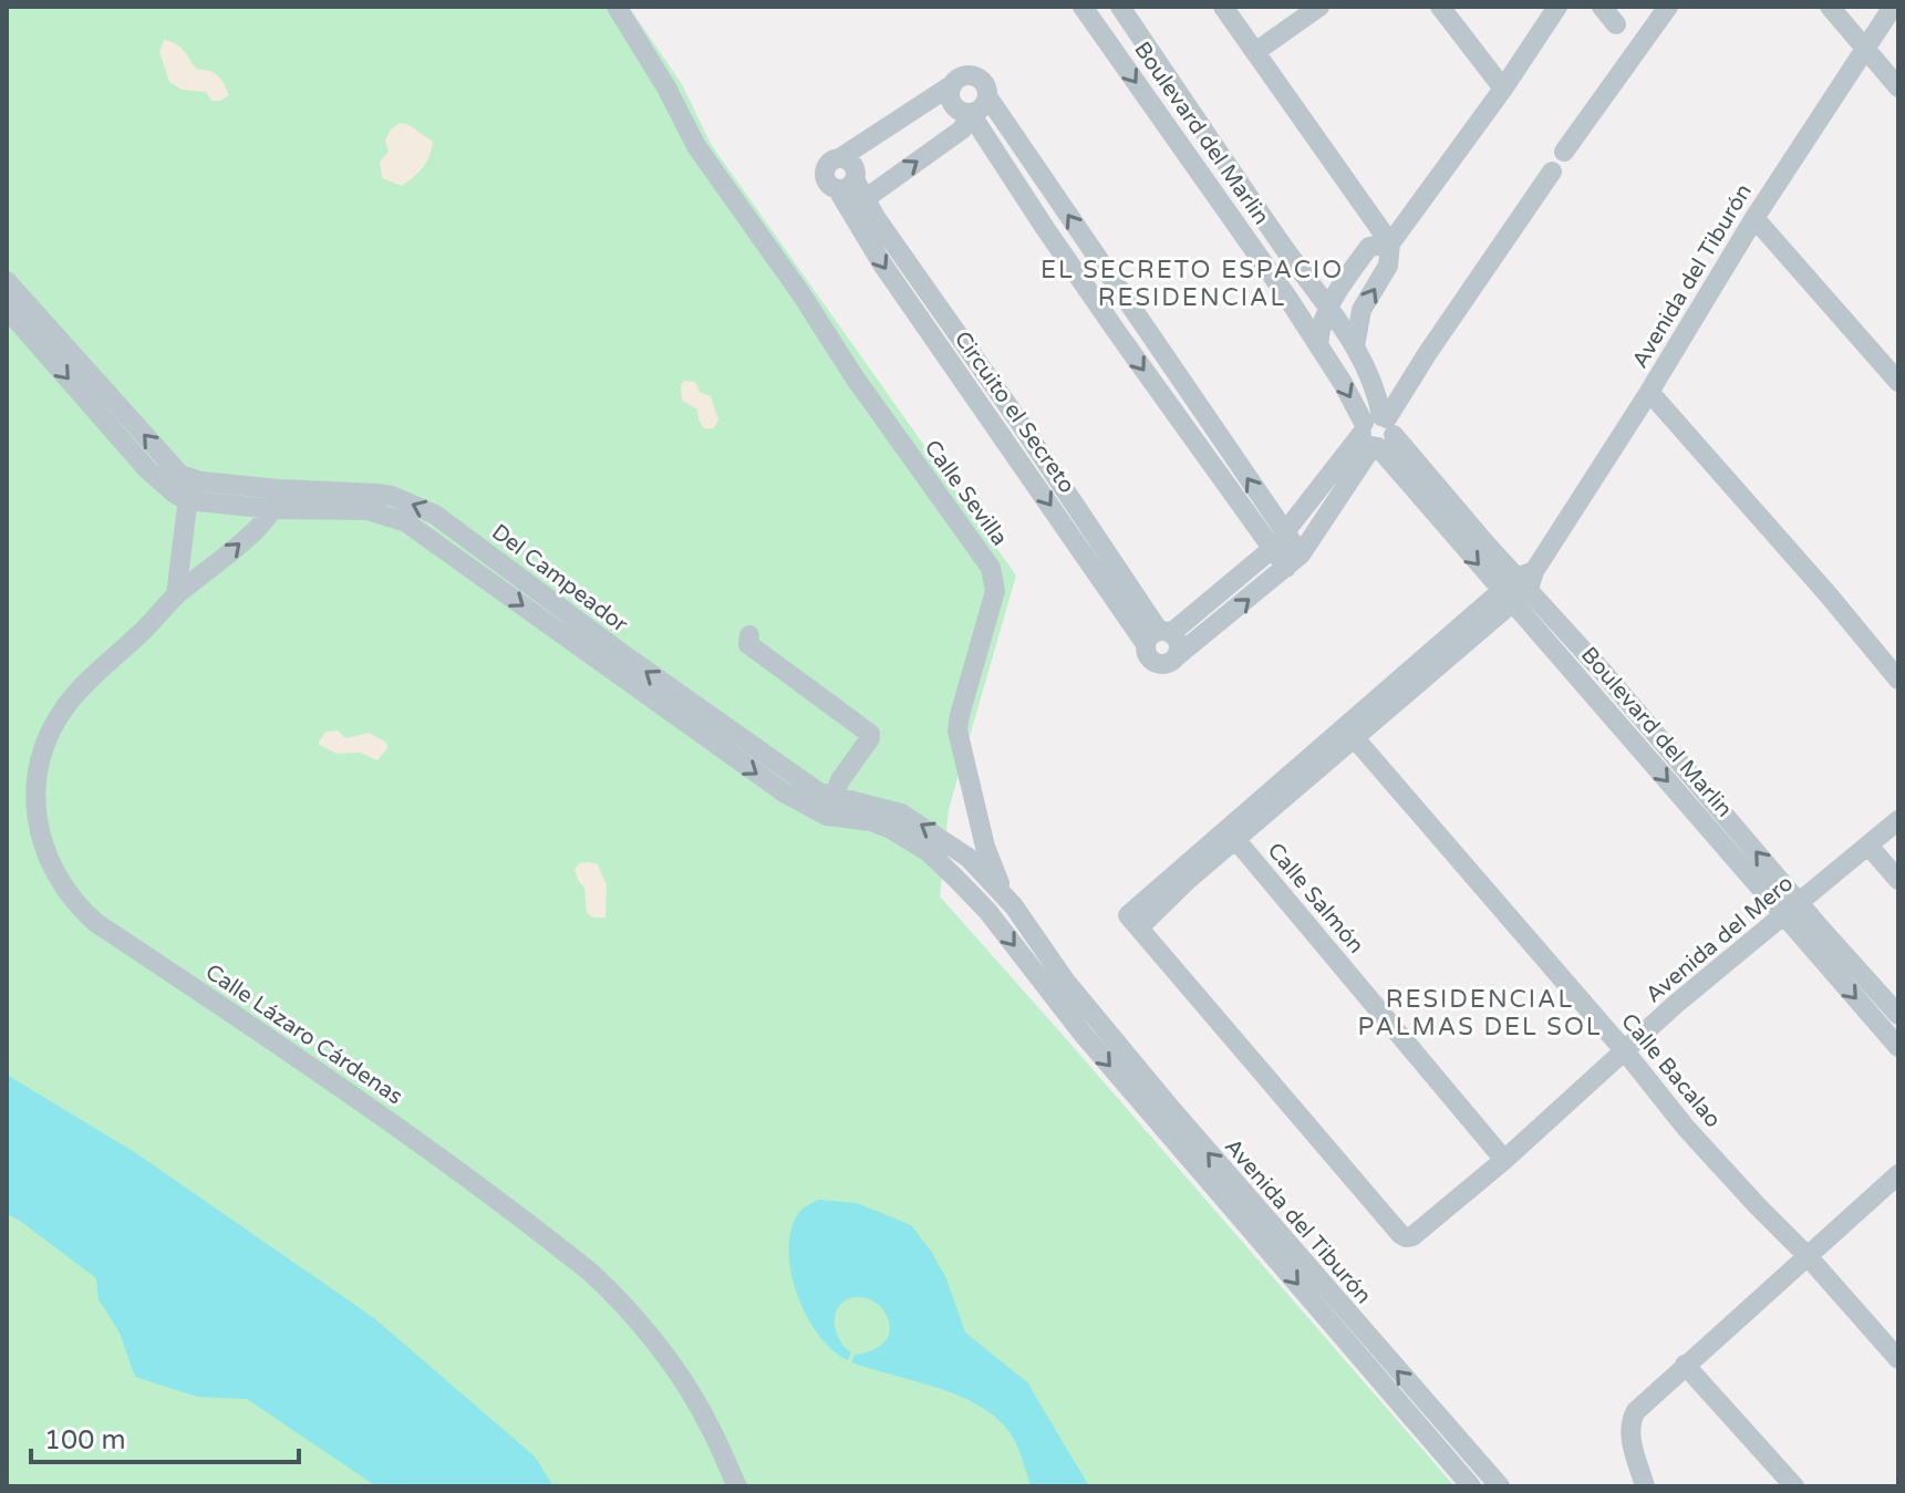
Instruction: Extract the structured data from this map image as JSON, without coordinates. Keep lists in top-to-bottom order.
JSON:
{
  "streets": {
    "street": [
      "Boulevard del Marlin",
      "Avenida del Tiburón",
      "Circuito el Secreto",
      "Calle Sevilla",
      "Del Campeador",
      "Calle Salmón",
      "Avenida del Mero",
      "Calle Lázaro Cárdenas",
      "Calle Bacalao"
    ]
  },
  "crossings": [
    ["Boulevard del Marlin", "Avenida del Tiburón"],
    ["Boulevard del Marlin", "Avenida del Mero"],
    ["Avenida del Tiburón", "Del Campeador"],
    ["Avenida del Tiburón", "Calle Salmón"],
    ["Avenida del Tiburón", "Avenida del Mero"],
    ["Avenida del Tiburón", "Calle Bacalao"],
    ["Calle Sevilla", "Del Campeador"],
    ["Del Campeador", "Calle Lázaro Cárdenas"],
    ["Calle Salmón", "Avenida del Mero"],
    ["Avenida del Mero", "Calle Bacalao"]
  ],
  "districts": ["EL SECRETO ESPACIO RESIDENCIAL", "RESIDENCIAL PALMAS DEL SOL"],
  "scale_bar": "100 m"
}
